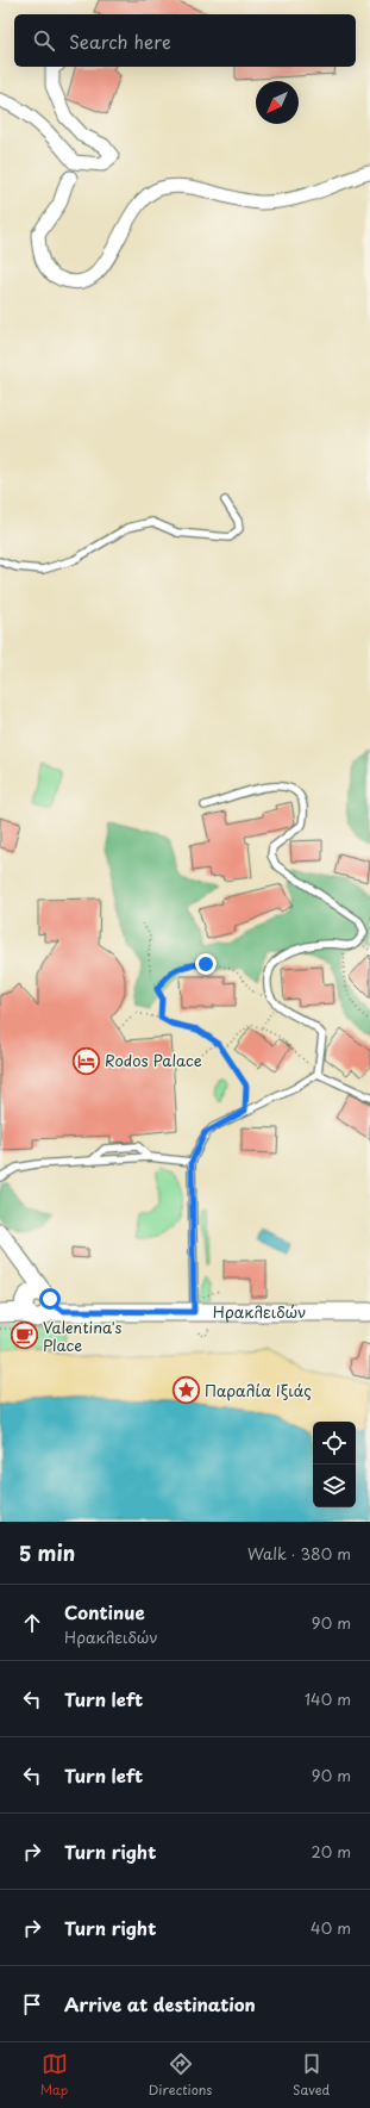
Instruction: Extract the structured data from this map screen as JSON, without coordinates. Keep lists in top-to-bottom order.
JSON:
{
  "streets": {
    "main road": ["Ηρακλειδών"]
  },
  "places": {
    "hotel": ["Rodos Palace"],
    "cafe": ["Valentina's Place"],
    "place": ["Παραλία Ιξιάς"]
  },
  "north": "bottom left",
  "page": {
    "search": "Search here",
    "heading": ["5 min", "Walk · 380 m"],
    "list": [
      ["Continue", "Ηρακλειδών", "90 m"],
      ["Turn left", "140 m"],
      ["Turn left", "90 m"],
      ["Turn right", "20 m"],
      ["Turn right", "40 m"],
      "Arrive at destination"
    ],
    "nav": ["Map", "Directions", "Saved"]
  }
}
